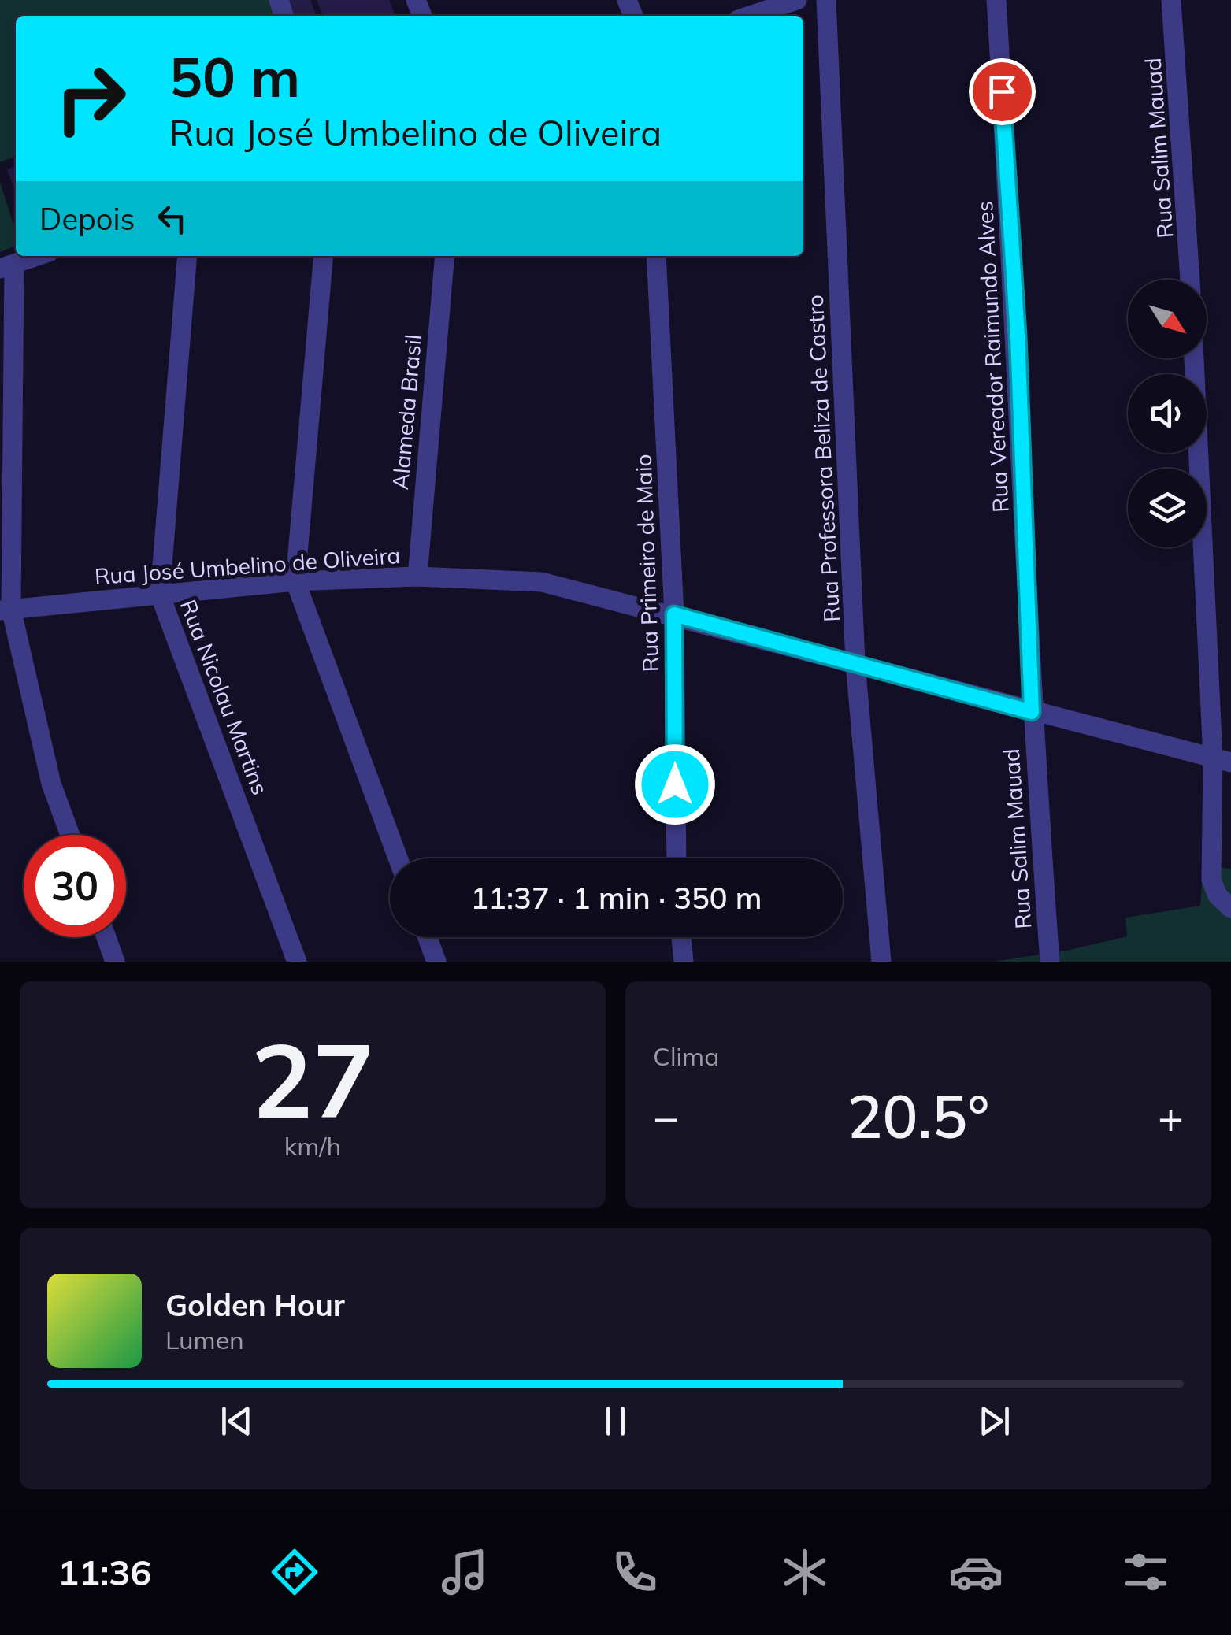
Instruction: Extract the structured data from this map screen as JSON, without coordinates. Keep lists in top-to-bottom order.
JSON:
{
  "streets": {
    "street": [
      "Rua Salim Mauad",
      "Rua Vereador Raimundo Alves",
      "Alameda Brasil",
      "Rua Professora Beliza de Castro",
      "Rua Primeiro de Maio",
      "Rua José Umbelino de Oliveira",
      "Rua Nicolau Martins"
    ]
  },
  "crossings": [
    ["Rua Salim Mauad", "Rua Vereador Raimundo Alves"],
    ["Rua Salim Mauad", "Rua José Umbelino de Oliveira"],
    ["Rua Vereador Raimundo Alves", "Rua José Umbelino de Oliveira"],
    ["Alameda Brasil", "Rua José Umbelino de Oliveira"],
    ["Rua Professora Beliza de Castro", "Rua José Umbelino de Oliveira"],
    ["Rua Primeiro de Maio", "Rua José Umbelino de Oliveira"],
    ["Rua José Umbelino de Oliveira", "Rua Nicolau Martins"]
  ],
  "north": "bottom right",
  "page": {
    "turn": ["50 m", "Rua José Umbelino de Oliveira"],
    "then": "Depois",
    "limit": "30",
    "trip": "11:37 · 1 min · 350 m",
    "tile": [
      ["27", "km/h"],
      "Clima"
    ],
    "heat": ["−", "20.5°", "+"],
    "song": ["Golden Hour", "Lumen"],
    "tabs": "11:36"
  }
}
